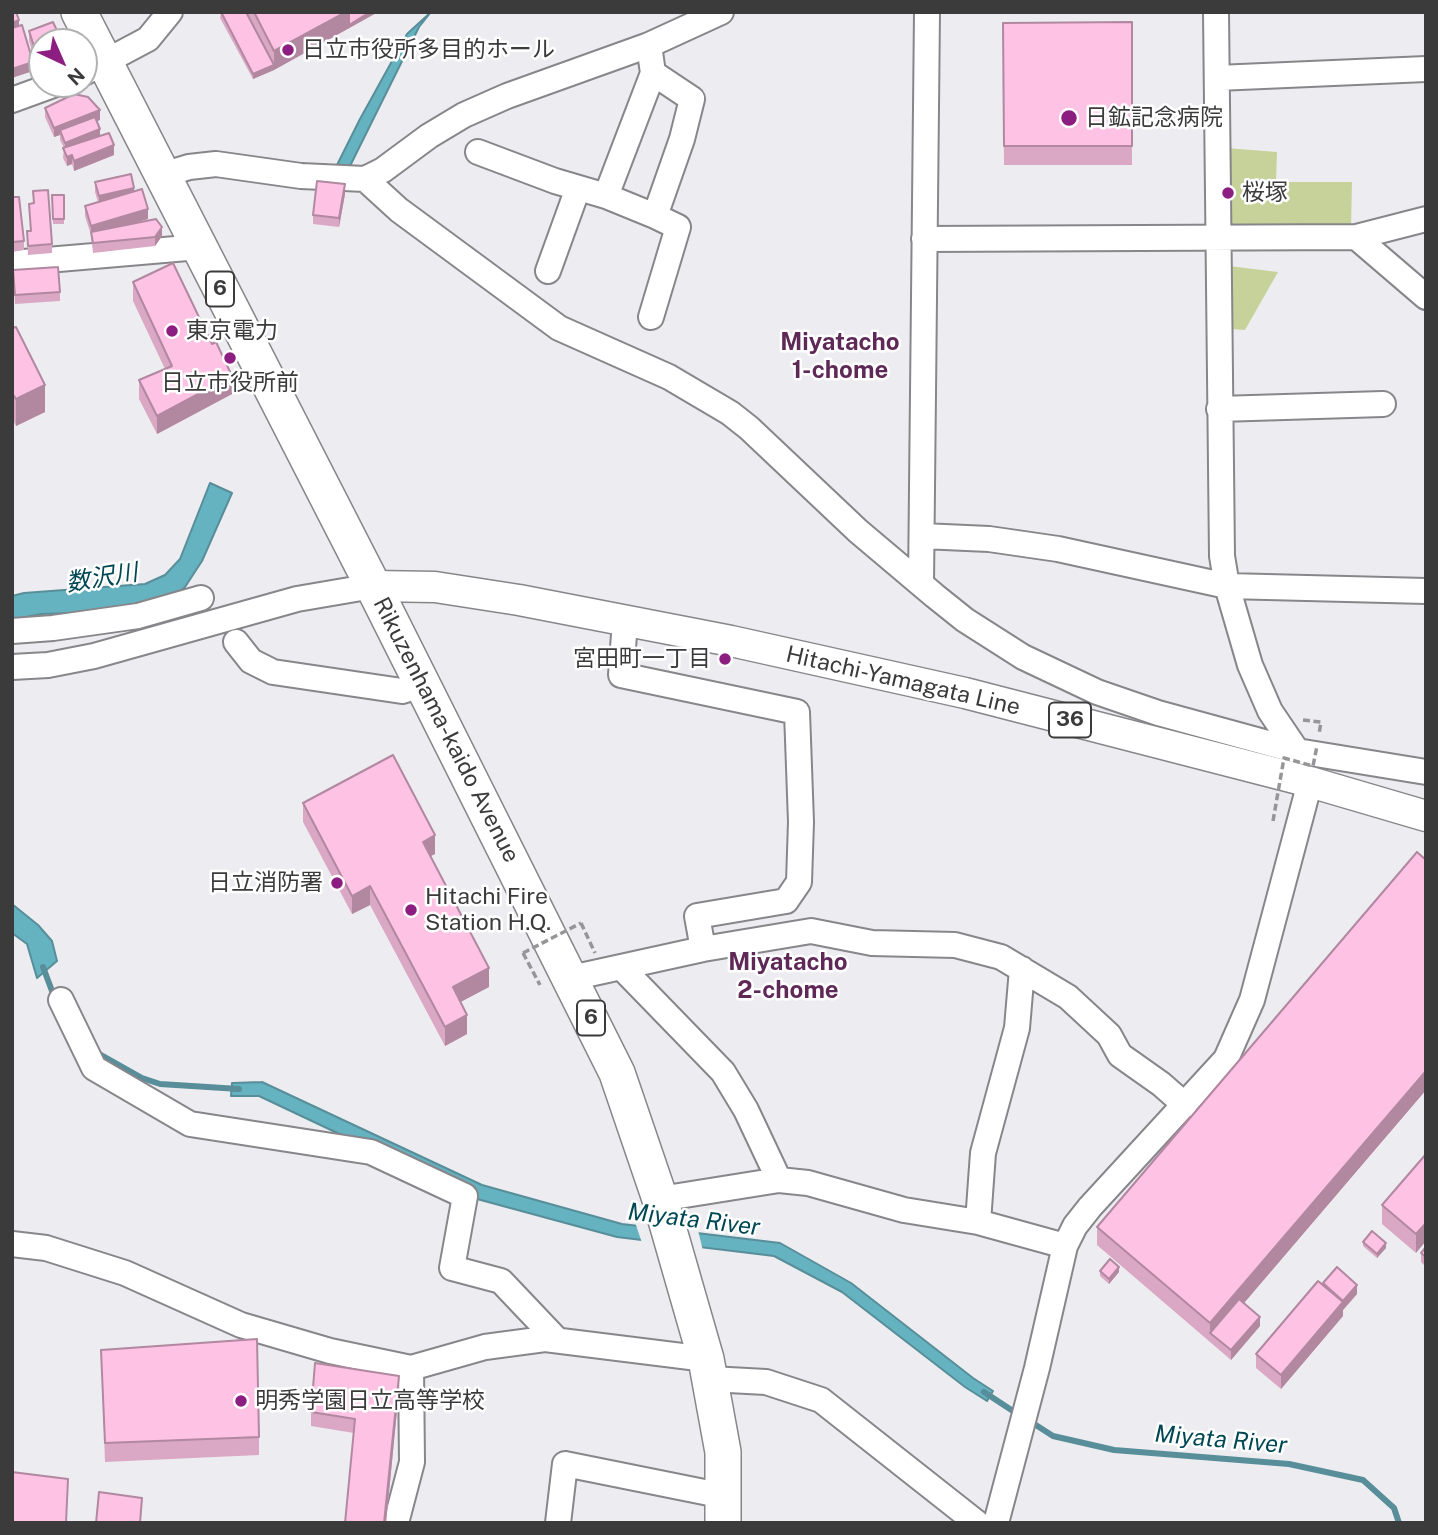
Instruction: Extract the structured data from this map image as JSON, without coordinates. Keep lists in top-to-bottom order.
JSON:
{
  "streets": {
    "highway": ["6", "Rikuzenhama-kaido Avenue"],
    "main road": ["Hitachi-Yamagata Line", "36"]
  },
  "crossings": [
    ["Hitachi-Yamagata Line", "Rikuzenhama-kaido Avenue"]
  ],
  "districts": ["Miyatacho 1-chome", "Miyatacho 2-chome"],
  "water": ["数沢川", "Miyata River"],
  "places": [
    "日立市役所多目的ホール",
    "日鉱記念病院",
    "桜塚",
    "東京電力",
    "日立市役所前",
    "宮田町一丁目",
    "日立消防署",
    "Hitachi Fire Station H.Q.",
    "明秀学園日立高等学校"
  ],
  "north": "bottom right"
}
